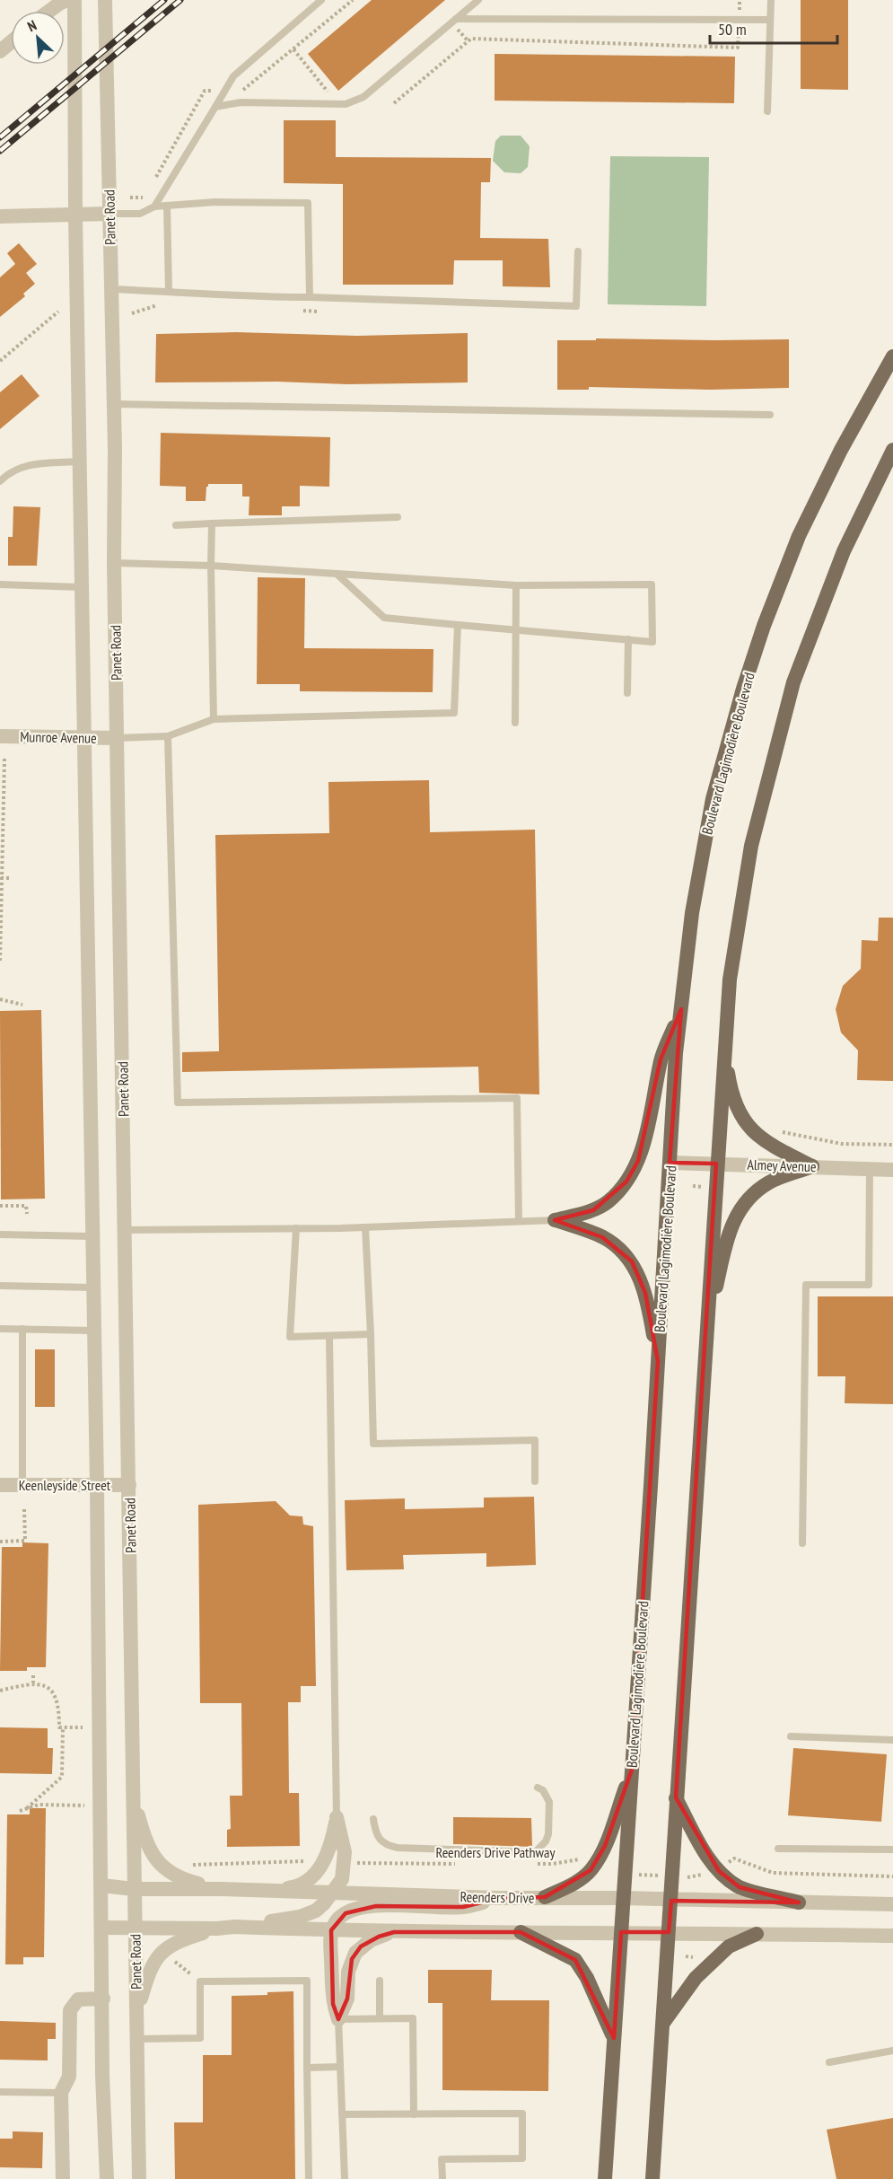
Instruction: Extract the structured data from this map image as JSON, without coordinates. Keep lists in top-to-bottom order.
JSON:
{
  "streets": {
    "main road": ["Boulevard Lagimodière Boulevard"],
    "street": [
      "Panet Road",
      "Munroe Avenue",
      "Almey Avenue",
      "Keenleyside Street",
      "Reenders Drive"
    ],
    "path": ["Reenders Drive Pathway"]
  },
  "crossings": [
    ["Panet Road", "Munroe Avenue"],
    ["Panet Road", "Keenleyside Street"],
    ["Panet Road", "Reenders Drive"],
    ["Boulevard Lagimodière Boulevard", "Almey Avenue"],
    ["Boulevard Lagimodière Boulevard", "Reenders Drive"]
  ],
  "scale_bar": "50 m",
  "north": "top left"
}
